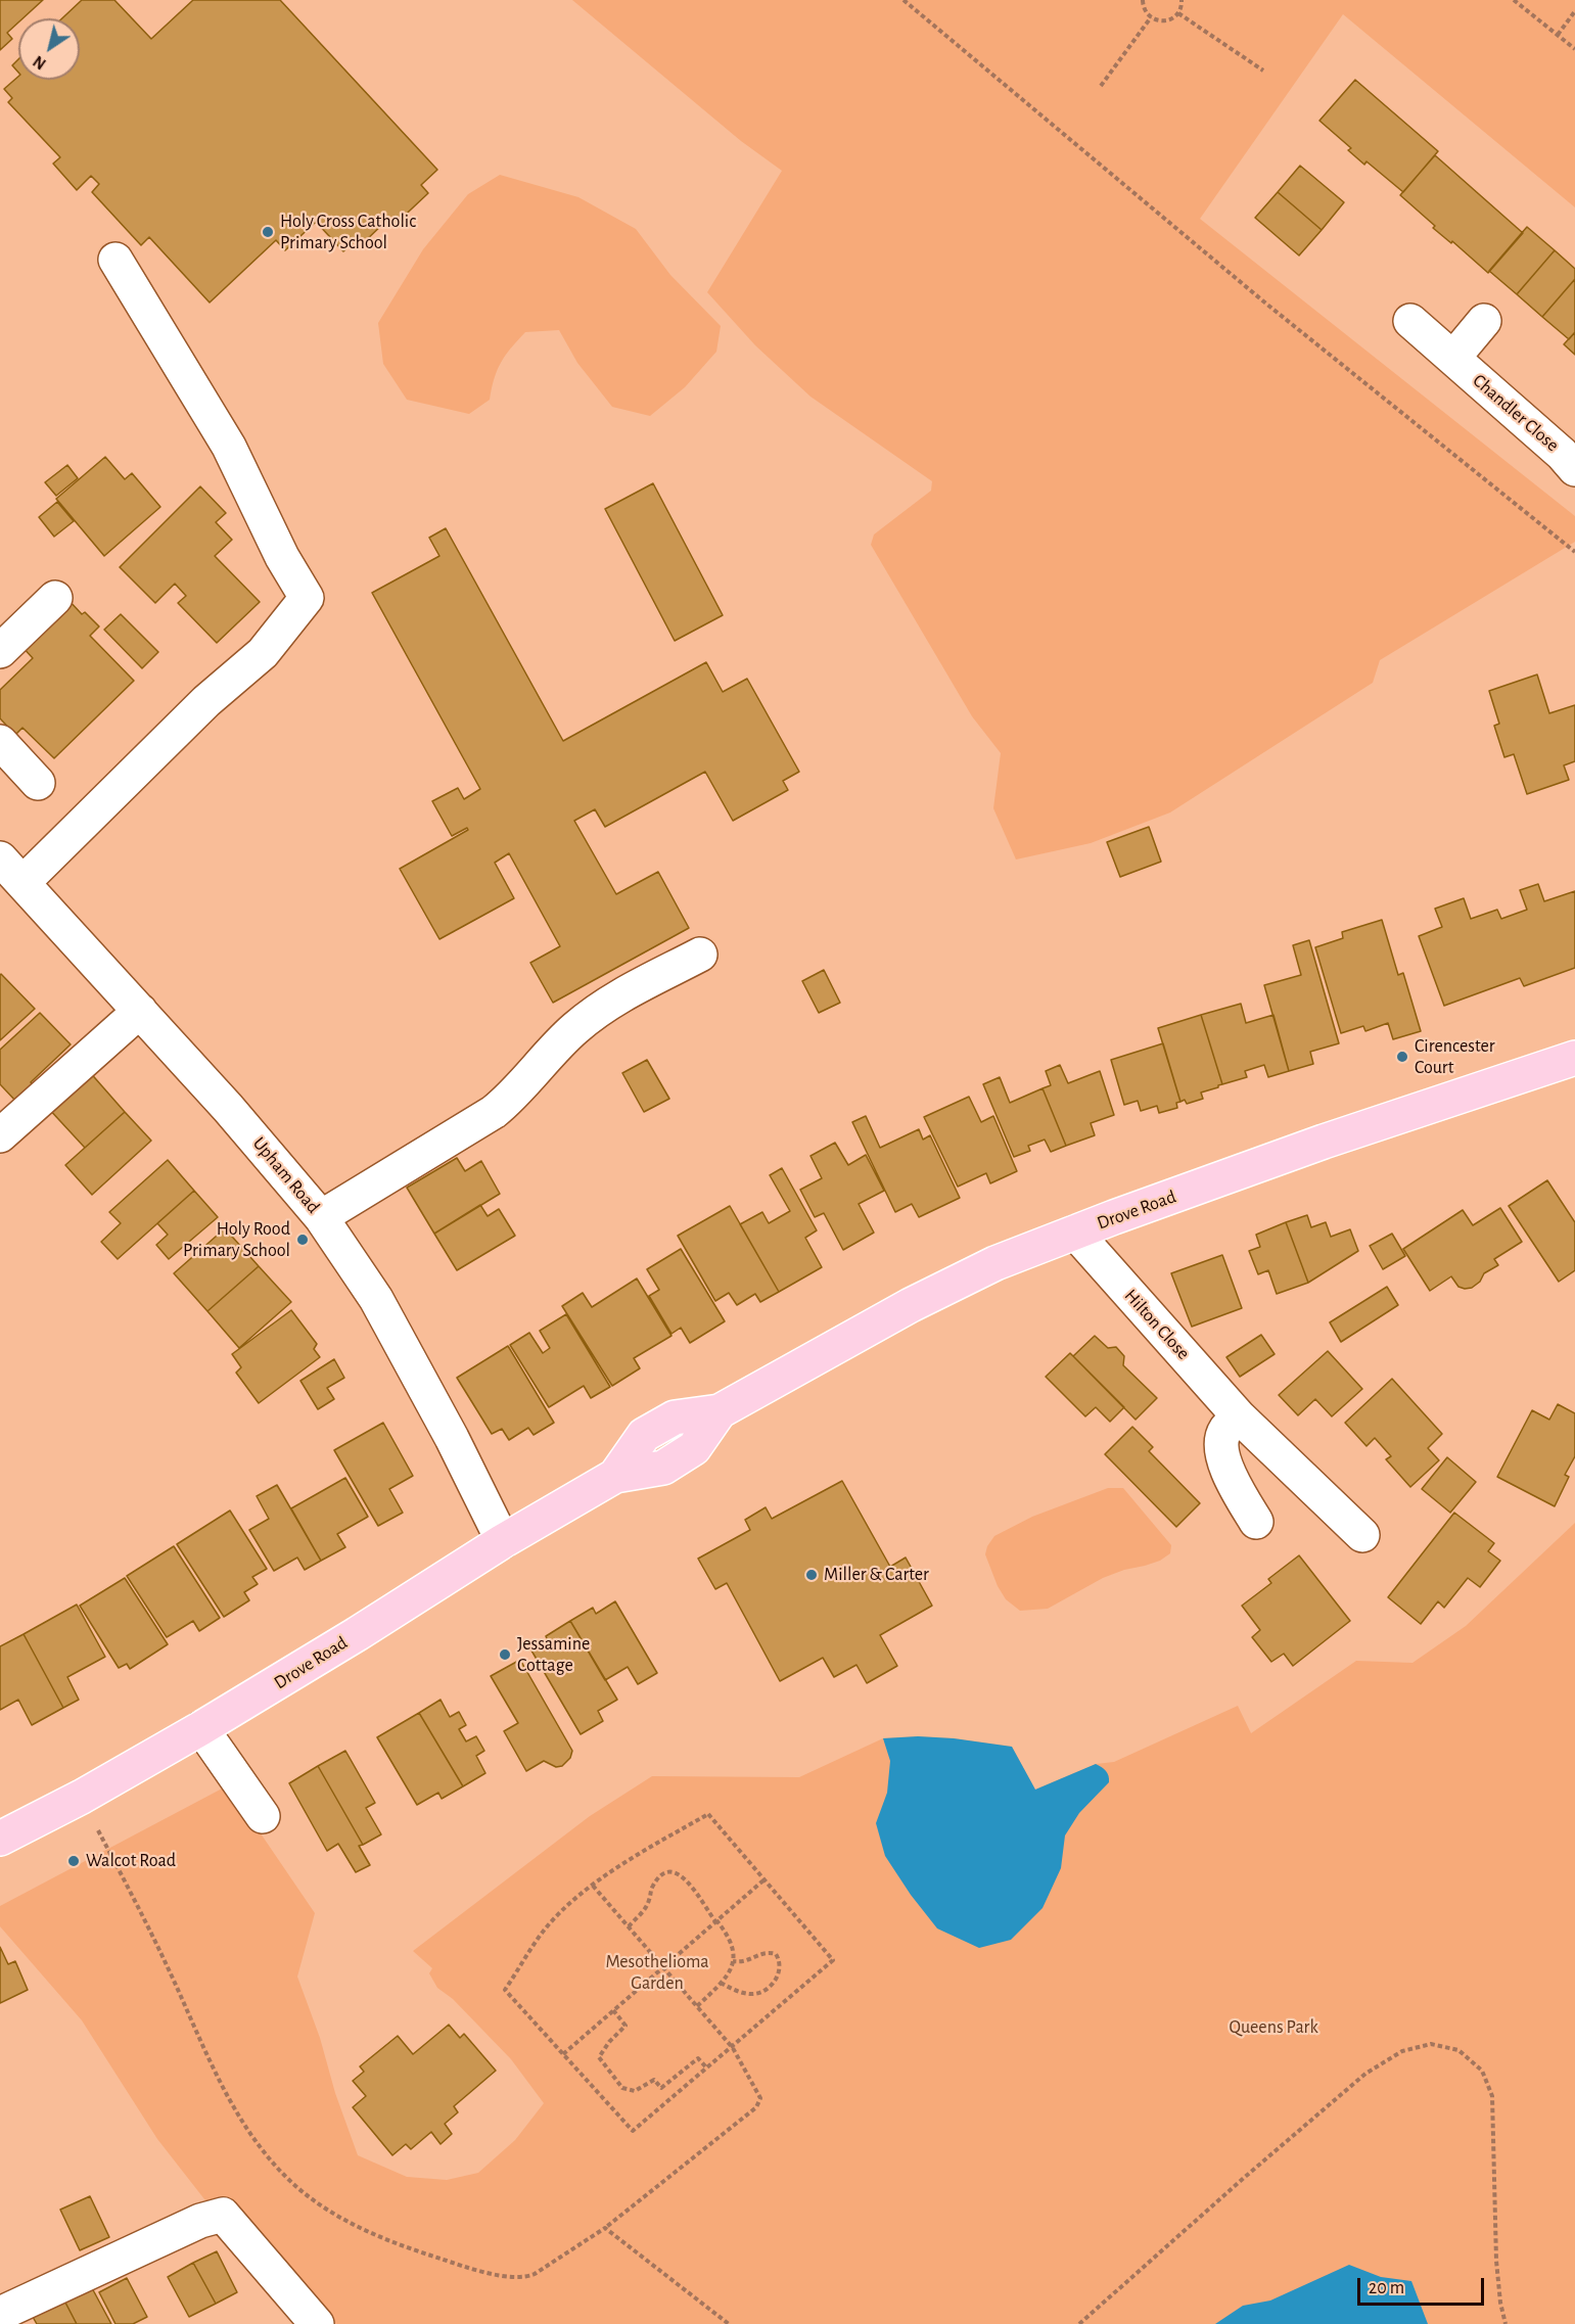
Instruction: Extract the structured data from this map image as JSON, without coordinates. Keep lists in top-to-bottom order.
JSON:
{
  "streets": {
    "main road": ["Drove Road"],
    "street": ["Chandler Close", "Upham Road", "Hilton Close"]
  },
  "crossings": [
    ["Upham Road", "Drove Road"],
    ["Drove Road", "Hilton Close"]
  ],
  "parks": ["Mesothelioma Garden", "Queens Park"],
  "places": [
    "Holy Cross Catholic Primary School",
    "Cirencester Court",
    "Holy Rood Primary School",
    "Miller & Carter",
    "Jessamine Cottage",
    "Walcot Road"
  ],
  "scale_bar": "20 m",
  "north": "bottom left"
}
